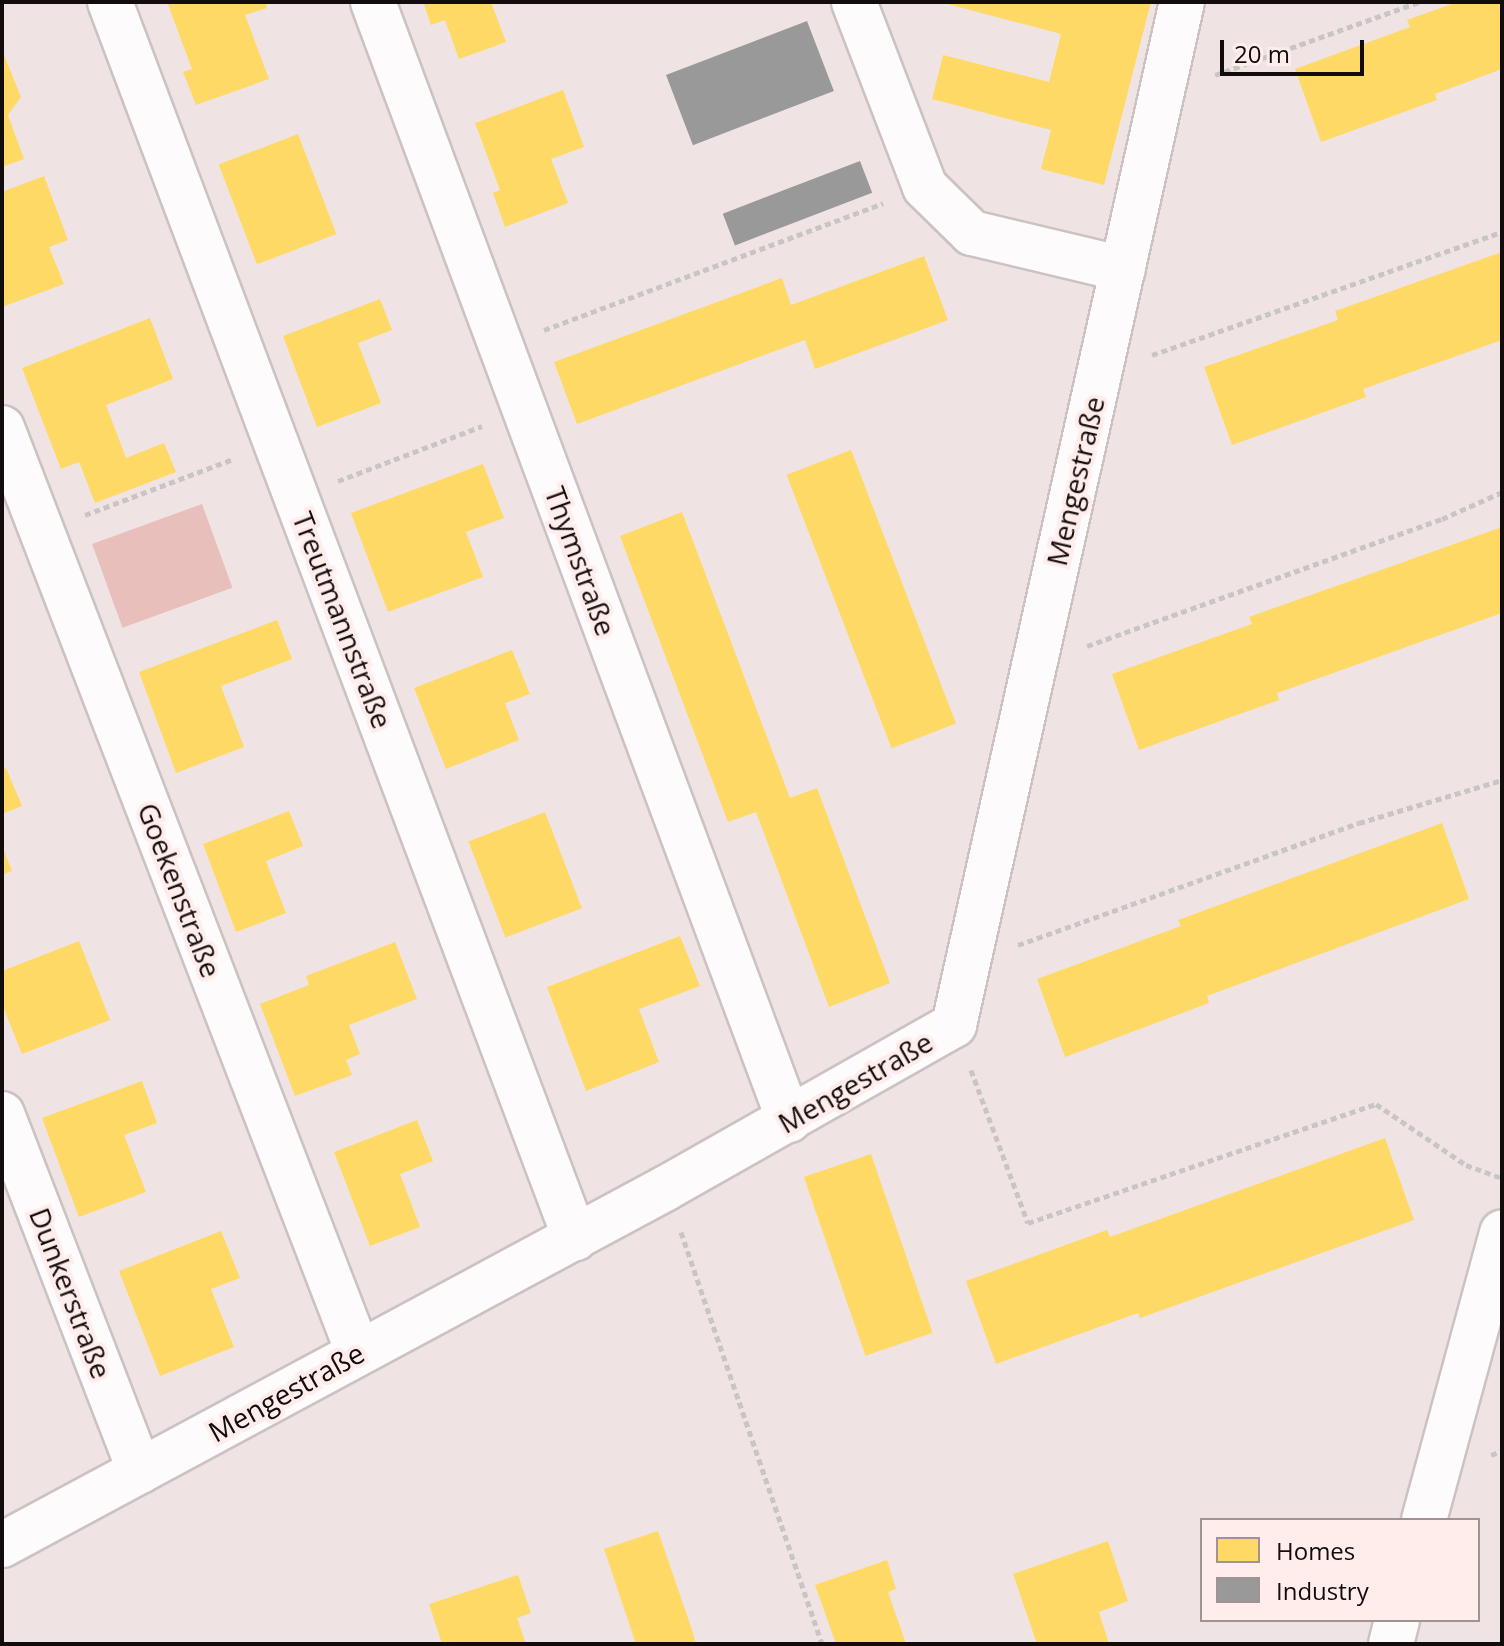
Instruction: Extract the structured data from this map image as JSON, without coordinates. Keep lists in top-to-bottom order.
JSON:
{
  "streets": {
    "street": [
      "Mengestraße",
      "Thymstraße",
      "Treutmannstraße",
      "Goekenstraße",
      "Dunkerstraße"
    ]
  },
  "crossings": [
    ["Mengestraße", "Thymstraße"],
    ["Mengestraße", "Treutmannstraße"],
    ["Mengestraße", "Goekenstraße"],
    ["Mengestraße", "Dunkerstraße"]
  ],
  "legend": ["Homes", "Industry"],
  "scale_bar": "20 m"
}
